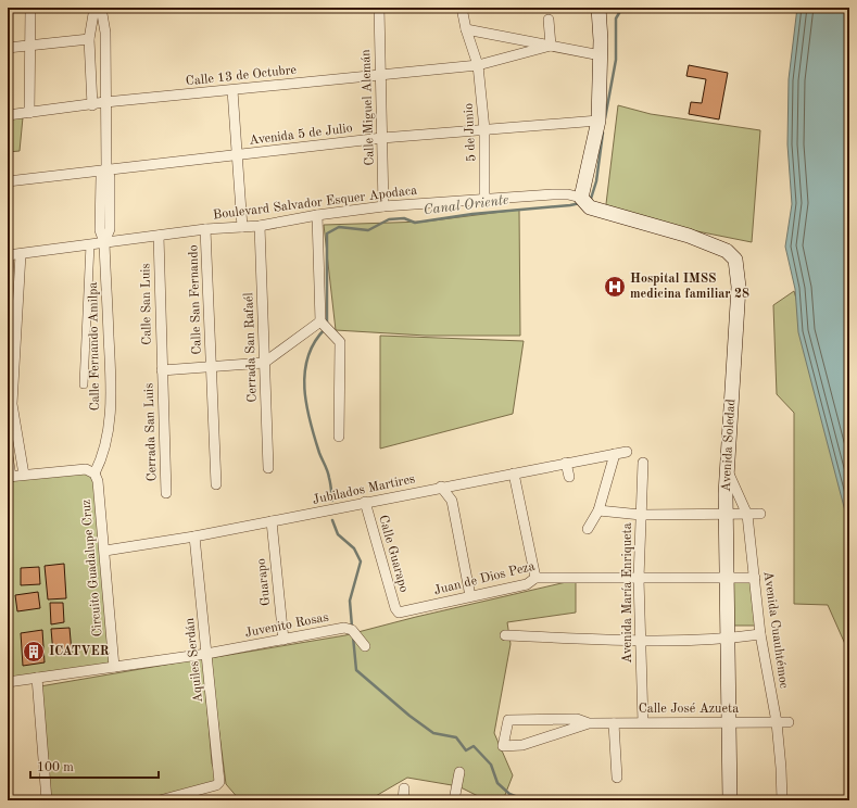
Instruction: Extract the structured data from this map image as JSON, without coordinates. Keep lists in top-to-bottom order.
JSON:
{
  "streets": {
    "main road": ["Avenida Soledad"],
    "street": [
      "Calle 13 de Octubre",
      "Calle Miguel Alemán",
      "5 de Junio",
      "Avenida 5 de Julio",
      "Boulevard Salvador Esquer Apodaca",
      "Calle San Fernando",
      "Calle San Luis",
      "Calle Fernando Amilpa",
      "Cerrada San Rafaél",
      "Cerrada San Luis",
      "Jubilados Martires",
      "Calle Guarapo",
      "Circuito Guadalupe Cruz",
      "Juan de Dios Peza",
      "Guarapo",
      "Avenida María Enriqueta",
      "Juvenito Rosas",
      "Avenida Cuauhtémoc",
      "Aquiles Serdán",
      "Calle José Azueta"
    ]
  },
  "crossings": [
    ["Calle 13 de Octubre", "Calle Miguel Alemán"],
    ["Calle 13 de Octubre", "5 de Junio"],
    ["Calle 13 de Octubre", "Calle Fernando Amilpa"],
    ["Calle Miguel Alemán", "Avenida 5 de Julio"],
    ["Calle Miguel Alemán", "Boulevard Salvador Esquer Apodaca"],
    ["5 de Junio", "Avenida 5 de Julio"],
    ["5 de Junio", "Boulevard Salvador Esquer Apodaca"],
    ["Avenida 5 de Julio", "Calle Fernando Amilpa"],
    ["Boulevard Salvador Esquer Apodaca", "Calle San Fernando"],
    ["Boulevard Salvador Esquer Apodaca", "Calle San Luis"],
    ["Boulevard Salvador Esquer Apodaca", "Calle Fernando Amilpa"],
    ["Boulevard Salvador Esquer Apodaca", "Cerrada San Rafaél"],
    ["Boulevard Salvador Esquer Apodaca", "Avenida Soledad"],
    ["Calle San Luis", "Cerrada San Luis"],
    ["Calle Fernando Amilpa", "Circuito Guadalupe Cruz"],
    ["Avenida Soledad", "Juan de Dios Peza"],
    ["Avenida Soledad", "Avenida Cuauhtémoc"],
    ["Avenida Soledad", "Calle José Azueta"],
    ["Jubilados Martires", "Calle Guarapo"],
    ["Jubilados Martires", "Circuito Guadalupe Cruz"],
    ["Jubilados Martires", "Guarapo"],
    ["Jubilados Martires", "Aquiles Serdán"],
    ["Calle Guarapo", "Juan de Dios Peza"],
    ["Circuito Guadalupe Cruz", "Juvenito Rosas"],
    ["Juan de Dios Peza", "Avenida María Enriqueta"],
    ["Juan de Dios Peza", "Avenida Cuauhtémoc"],
    ["Guarapo", "Juvenito Rosas"],
    ["Avenida María Enriqueta", "Calle José Azueta"],
    ["Juvenito Rosas", "Aquiles Serdán"],
    ["Avenida Cuauhtémoc", "Calle José Azueta"]
  ],
  "water": ["Canal Oriente"],
  "places": {
    "hospital": ["Hospital IMSS medicina familiar 28"],
    "building": ["ICATVER"]
  },
  "scale_bar": "100 m"
}
